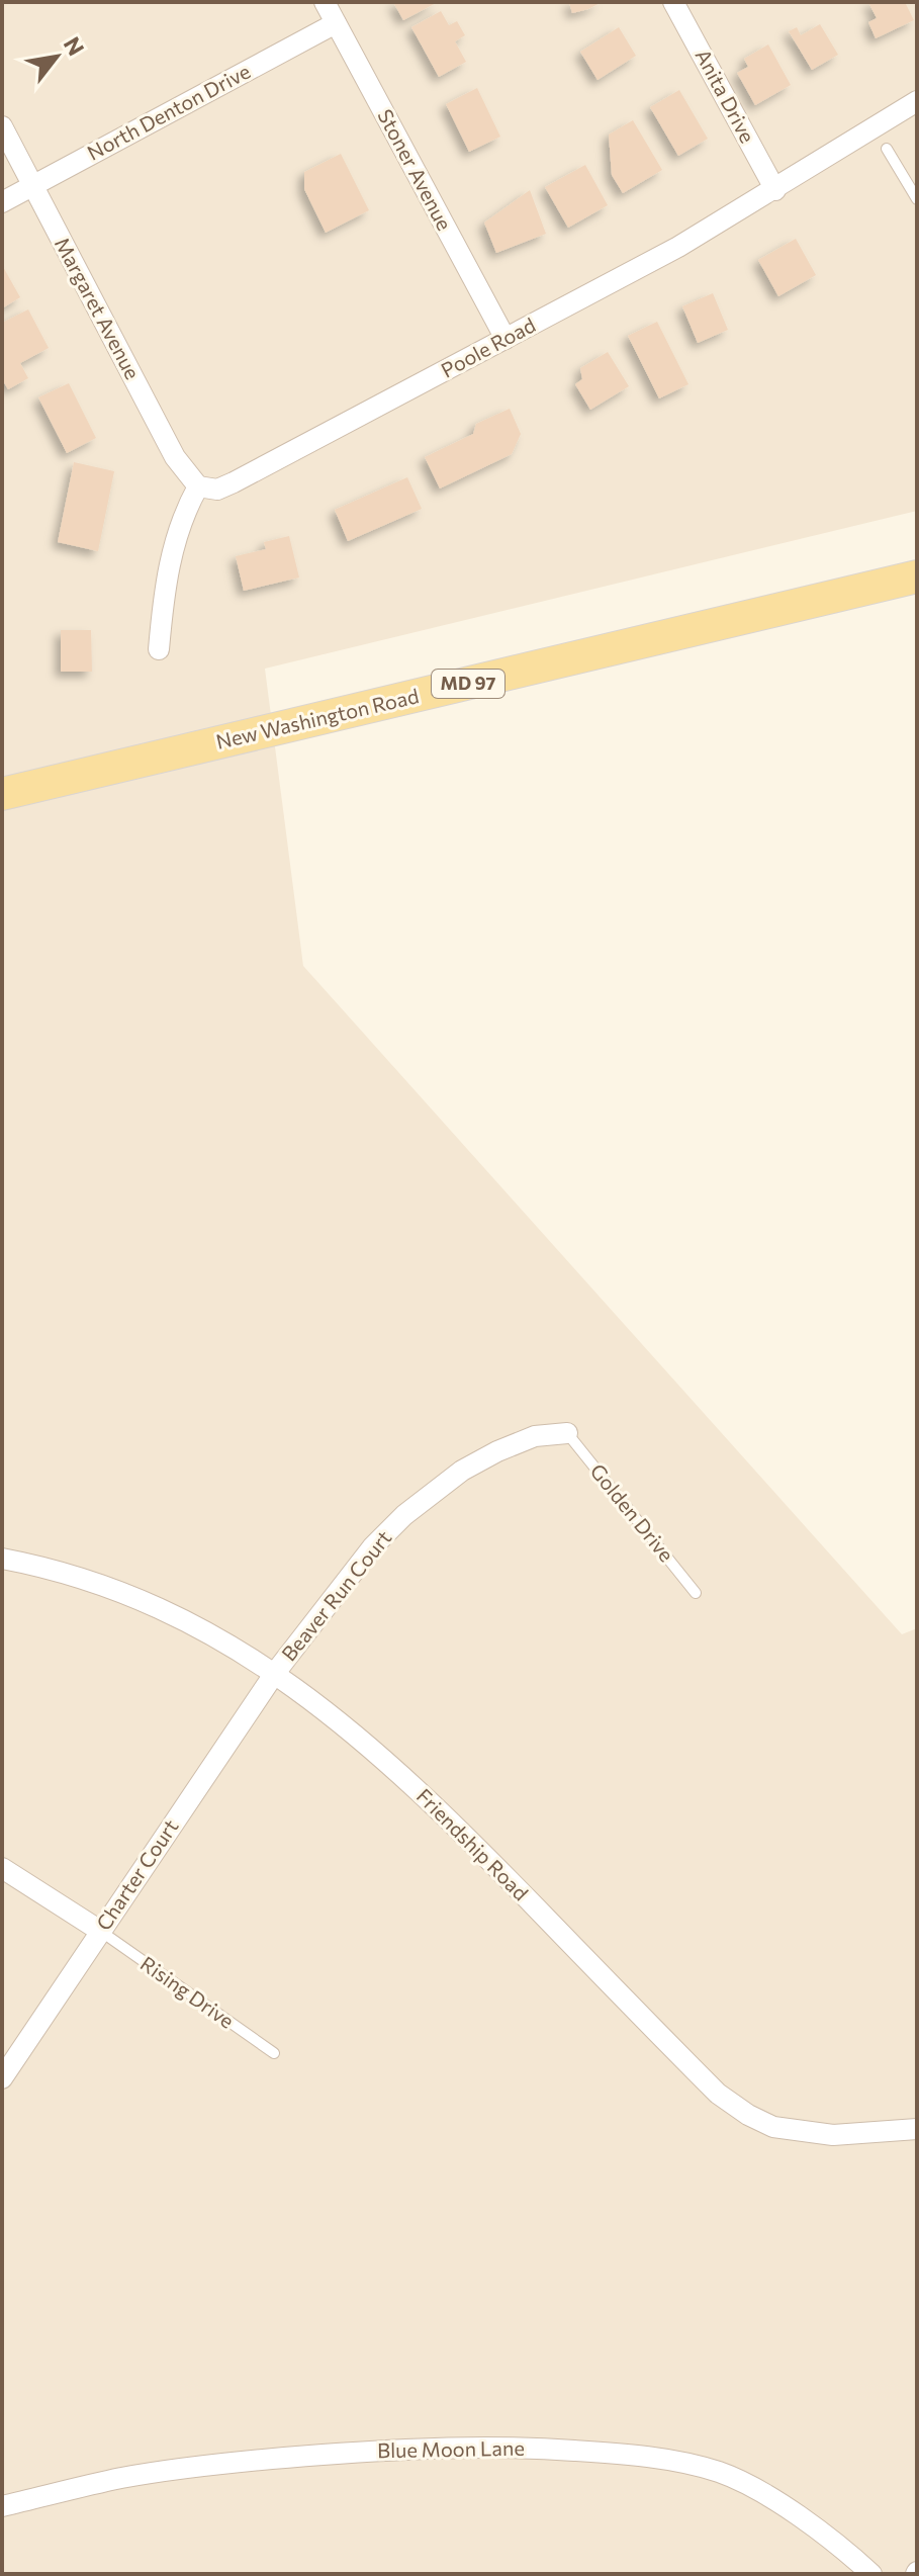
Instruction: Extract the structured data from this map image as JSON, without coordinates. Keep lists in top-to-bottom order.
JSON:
{
  "streets": {
    "main road": ["MD 97", "New Washington Road"],
    "street": [
      "Anita Drive",
      "North Denton Drive",
      "Stoner Avenue",
      "Margaret Avenue",
      "Poole Road",
      "Beaver Run Court",
      "Friendship Road",
      "Charter Court",
      "Blue Moon Lane"
    ],
    "lane": ["Golden Drive", "Rising Drive"]
  },
  "crossings": [
    ["Anita Drive", "Poole Road"],
    ["North Denton Drive", "Stoner Avenue"],
    ["North Denton Drive", "Margaret Avenue"],
    ["Stoner Avenue", "Poole Road"],
    ["Margaret Avenue", "Poole Road"],
    ["Golden Drive", "Beaver Run Court"],
    ["Beaver Run Court", "Friendship Road"],
    ["Beaver Run Court", "Charter Court"],
    ["Friendship Road", "Charter Court"],
    ["Charter Court", "Rising Drive"]
  ],
  "north": "top right"
}
